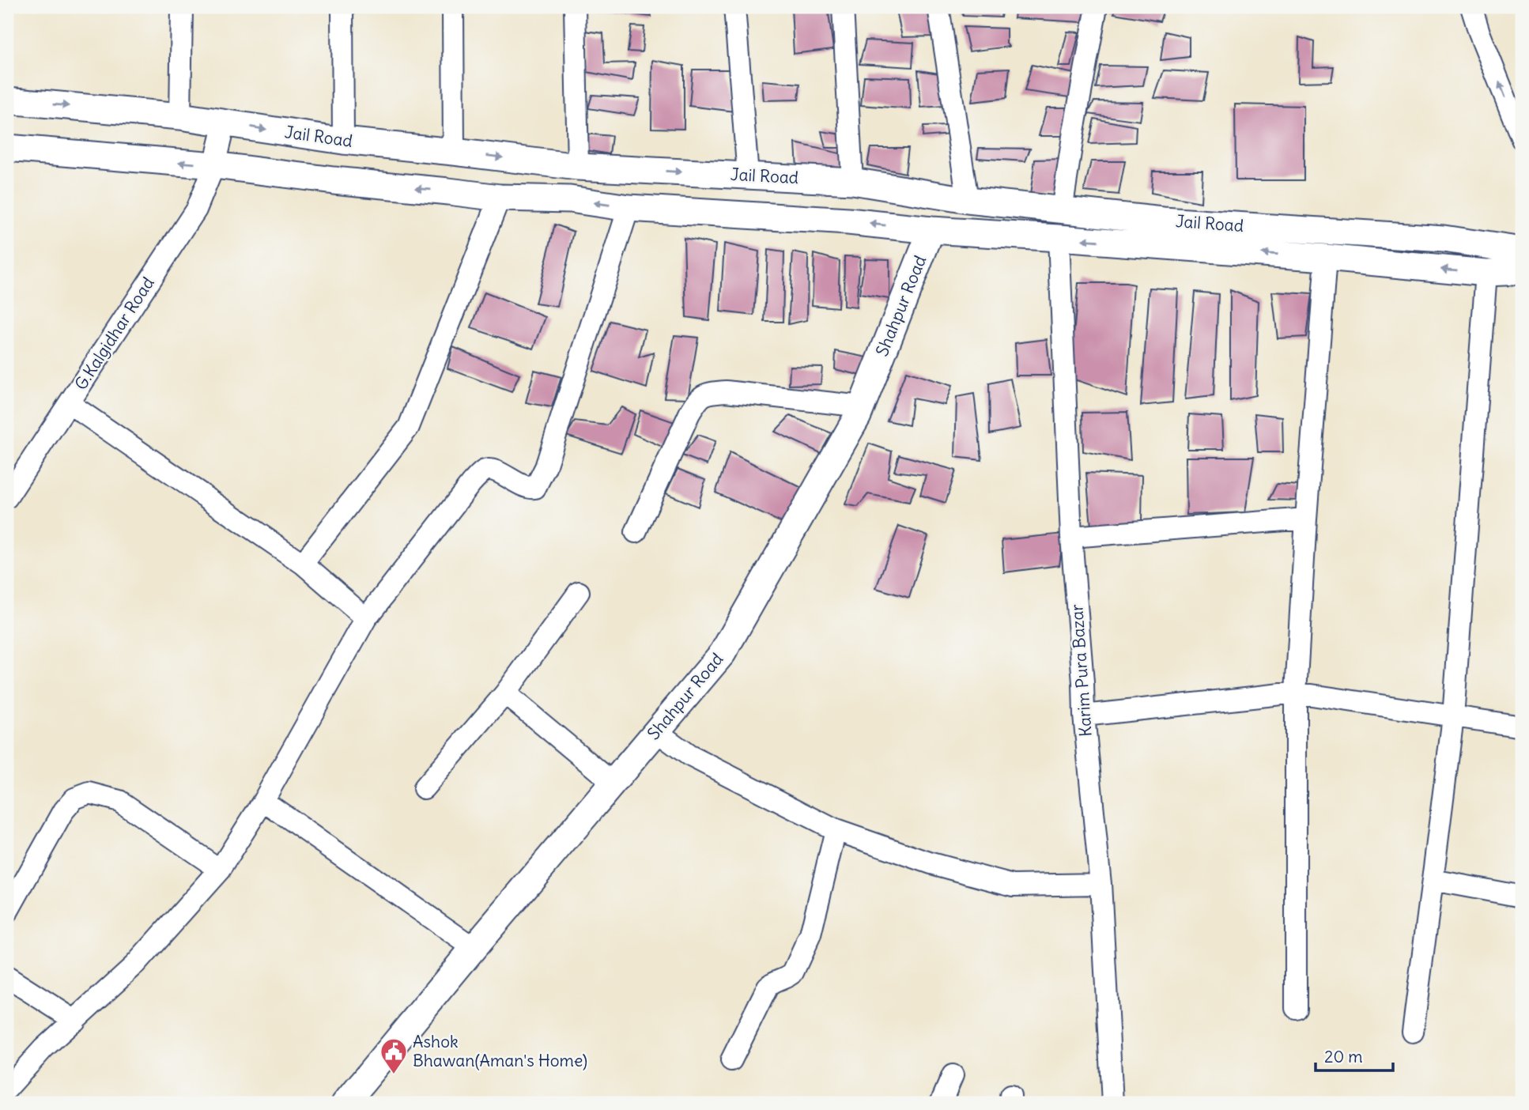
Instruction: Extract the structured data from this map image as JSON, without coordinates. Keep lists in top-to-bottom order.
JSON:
{
  "streets": {
    "street": [
      "Jail Road",
      "Shahpur Road",
      "G.Kalgidhar Road",
      "Karim Pura Bazar"
    ]
  },
  "crossings": [
    ["Jail Road", "Shahpur Road"],
    ["Jail Road", "G.Kalgidhar Road"],
    ["Jail Road", "Karim Pura Bazar"]
  ],
  "places": {
    "public building": ["Ashok Bhawan(Aman's Home)"]
  },
  "scale_bar": "20 m"
}
